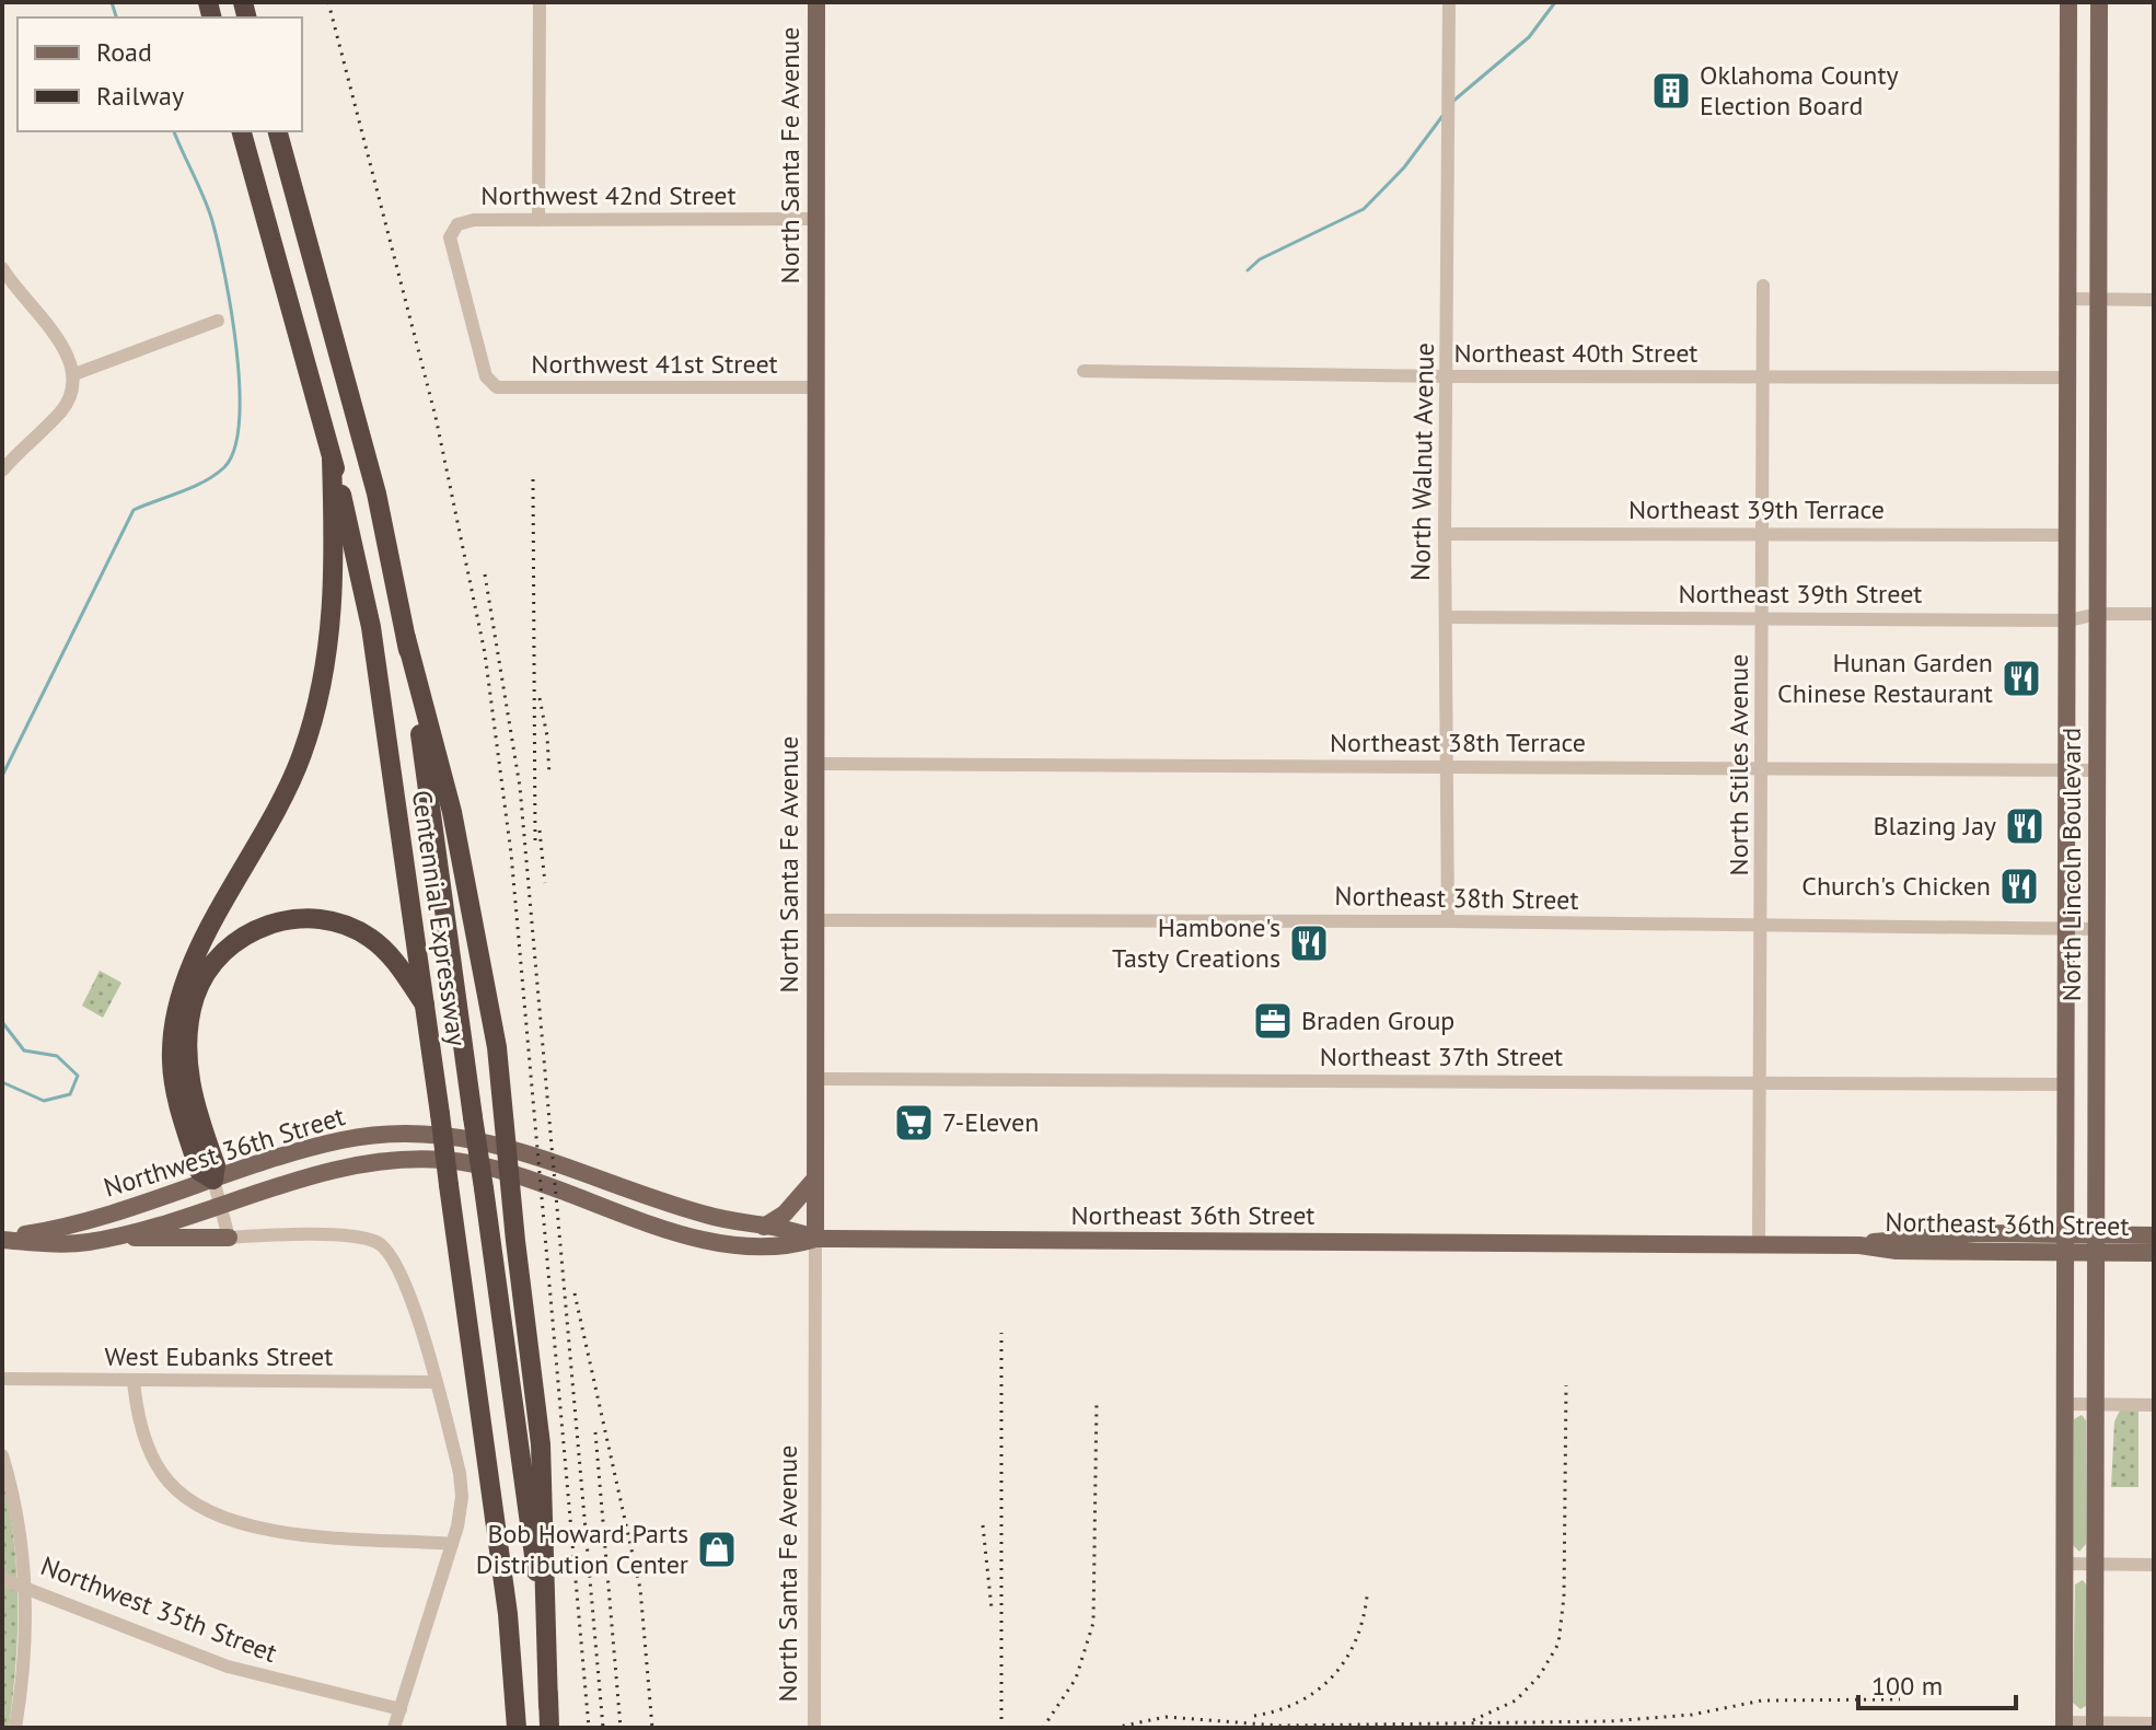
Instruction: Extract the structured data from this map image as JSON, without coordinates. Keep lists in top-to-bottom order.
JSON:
{
  "streets": {
    "highway": ["Centennial Expressway"],
    "main road": [
      "North Santa Fe Avenue",
      "North Lincoln Boulevard",
      "Northwest 36th Street",
      "Northeast 36th Street"
    ],
    "street": [
      "Northwest 42nd Street",
      "Northeast 40th Street",
      "Northwest 41st Street",
      "North Walnut Avenue",
      "Northeast 39th Terrace",
      "Northeast 39th Street",
      "Northeast 38th Terrace",
      "North Stiles Avenue",
      "Northeast 38th Street",
      "Northeast 37th Street",
      "West Eubanks Street",
      "Northwest 35th Street"
    ]
  },
  "crossings": [
    ["North Santa Fe Avenue", "Northwest 42nd Street"],
    ["North Santa Fe Avenue", "Northwest 41st Street"],
    ["North Santa Fe Avenue", "Northeast 38th Terrace"],
    ["North Santa Fe Avenue", "Northeast 38th Street"],
    ["North Santa Fe Avenue", "Northeast 37th Street"],
    ["North Santa Fe Avenue", "Northwest 36th Street"],
    ["North Santa Fe Avenue", "Northeast 36th Street"],
    ["Northwest 42nd Street", "Northwest 41st Street"],
    ["Northeast 40th Street", "North Walnut Avenue"],
    ["Northeast 40th Street", "North Stiles Avenue"],
    ["Northeast 40th Street", "North Lincoln Boulevard"],
    ["North Walnut Avenue", "Northeast 39th Terrace"],
    ["North Walnut Avenue", "Northeast 39th Street"],
    ["North Walnut Avenue", "Northeast 38th Terrace"],
    ["North Walnut Avenue", "Northeast 38th Street"],
    ["Northeast 39th Terrace", "North Stiles Avenue"],
    ["Northeast 39th Terrace", "North Lincoln Boulevard"],
    ["Northeast 39th Street", "North Stiles Avenue"],
    ["Northeast 39th Street", "North Lincoln Boulevard"],
    ["Northeast 38th Terrace", "North Stiles Avenue"],
    ["Northeast 38th Terrace", "North Lincoln Boulevard"],
    ["North Stiles Avenue", "Northeast 38th Street"],
    ["North Stiles Avenue", "Northeast 37th Street"],
    ["North Stiles Avenue", "Northeast 36th Street"],
    ["North Lincoln Boulevard", "Northeast 38th Street"],
    ["North Lincoln Boulevard", "Northeast 37th Street"],
    ["North Lincoln Boulevard", "Northeast 36th Street"],
    ["Northwest 36th Street", "Northeast 36th Street"]
  ],
  "places": {
    "building": ["Oklahoma County Election Board"],
    "restaurant": [
      "Hunan Garden Chinese Restaurant",
      "Blazing Jay",
      "Church's Chicken",
      "Hambone's Tasty Creations"
    ],
    "office": ["Braden Group"],
    "supermarket": ["7-Eleven"],
    "shop": ["Bob Howard Parts Distribution Center"]
  },
  "legend": ["Road", "Railway"],
  "scale_bar": "100 m"
}
